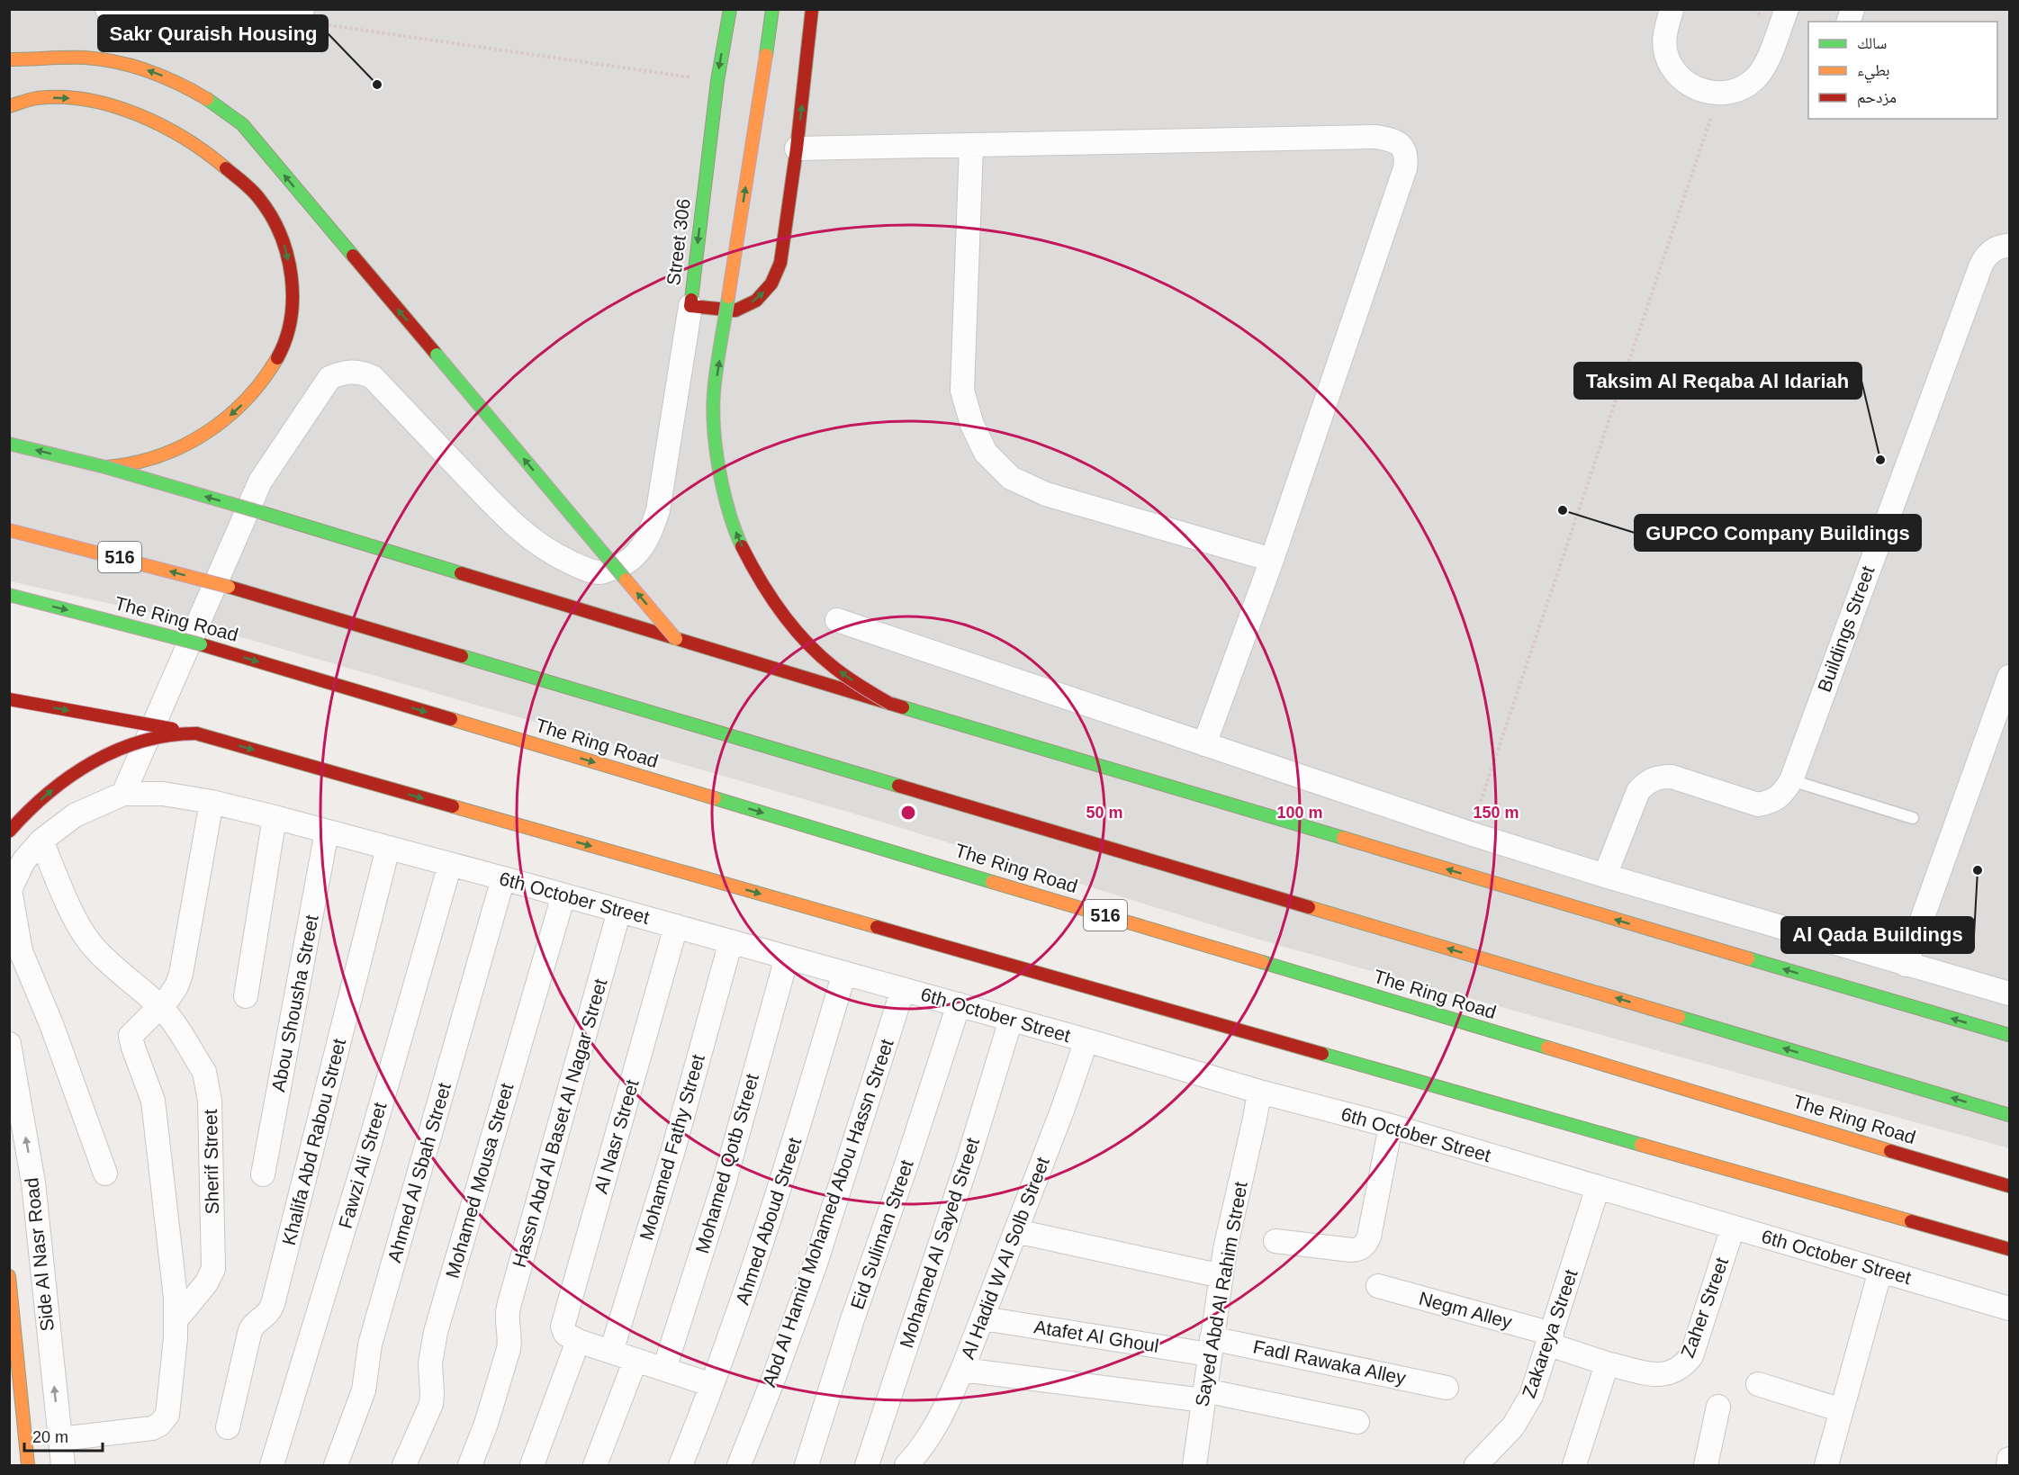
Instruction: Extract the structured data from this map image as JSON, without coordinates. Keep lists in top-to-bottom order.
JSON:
{
  "streets": {
    "main road": ["Street 306", "516", "The Ring Road"],
    "street": [
      "Buildings Street",
      "6th October Street",
      "Abou Shousha Street",
      "Hassn Abd Al Baset Al Nagar Street",
      "Al Nasr Street",
      "Khalifa Abd Rabou Street",
      "Mohamed Fathy Street",
      "Sherif Street",
      "Mohamed Qotb Street",
      "Fawzi Ali Street",
      "Ahmed Al Sbah Street",
      "Mohamed Mousa Street",
      "Abd Al Hamid Mohamed Abou Hassn Street",
      "Ahmed Aboud Street",
      "Eid Suliman Street",
      "Mohamed Al Sayed Street",
      "Side Al Nasr Road",
      "Al Hadid W Al Solb Street",
      "Sayed Abd Al Rahim Street",
      "Zaher Street",
      "Negm Alley",
      "Zakareya Street",
      "Atafet Al Ghoul",
      "Fadl Rawaka Alley"
    ]
  },
  "crossings": [
    ["6th October Street", "Abou Shousha Street"],
    ["6th October Street", "Hassn Abd Al Baset Al Nagar Street"],
    ["6th October Street", "Al Nasr Street"],
    ["6th October Street", "Khalifa Abd Rabou Street"],
    ["6th October Street", "Mohamed Fathy Street"],
    ["6th October Street", "Sherif Street"],
    ["6th October Street", "Mohamed Qotb Street"],
    ["6th October Street", "Fawzi Ali Street"],
    ["6th October Street", "Ahmed Al Sbah Street"],
    ["6th October Street", "Mohamed Mousa Street"],
    ["6th October Street", "Abd Al Hamid Mohamed Abou Hassn Street"],
    ["6th October Street", "Ahmed Aboud Street"],
    ["6th October Street", "Eid Suliman Street"],
    ["6th October Street", "Mohamed Al Sayed Street"],
    ["6th October Street", "Al Hadid W Al Solb Street"],
    ["6th October Street", "Sayed Abd Al Rahim Street"],
    ["6th October Street", "Zaher Street"],
    ["6th October Street", "Zakareya Street"],
    ["Al Hadid W Al Solb Street", "Atafet Al Ghoul"],
    ["Sayed Abd Al Rahim Street", "Atafet Al Ghoul"],
    ["Sayed Abd Al Rahim Street", "Fadl Rawaka Alley"],
    ["Zaher Street", "Negm Alley"],
    ["Zaher Street", "Zakareya Street"],
    ["Negm Alley", "Zakareya Street"],
    ["Atafet Al Ghoul", "Fadl Rawaka Alley"]
  ],
  "places": [
    "Sakr Quraish Housing",
    "Taksim Al Reqaba Al Idariah",
    "GUPCO Company Buildings",
    "Al Qada Buildings"
  ],
  "legend": ["سالك", "بطيء", "مزدحم"],
  "scale_bar": "20 m",
  "rings": ["50 m", "100 m", "150 m"]
}
